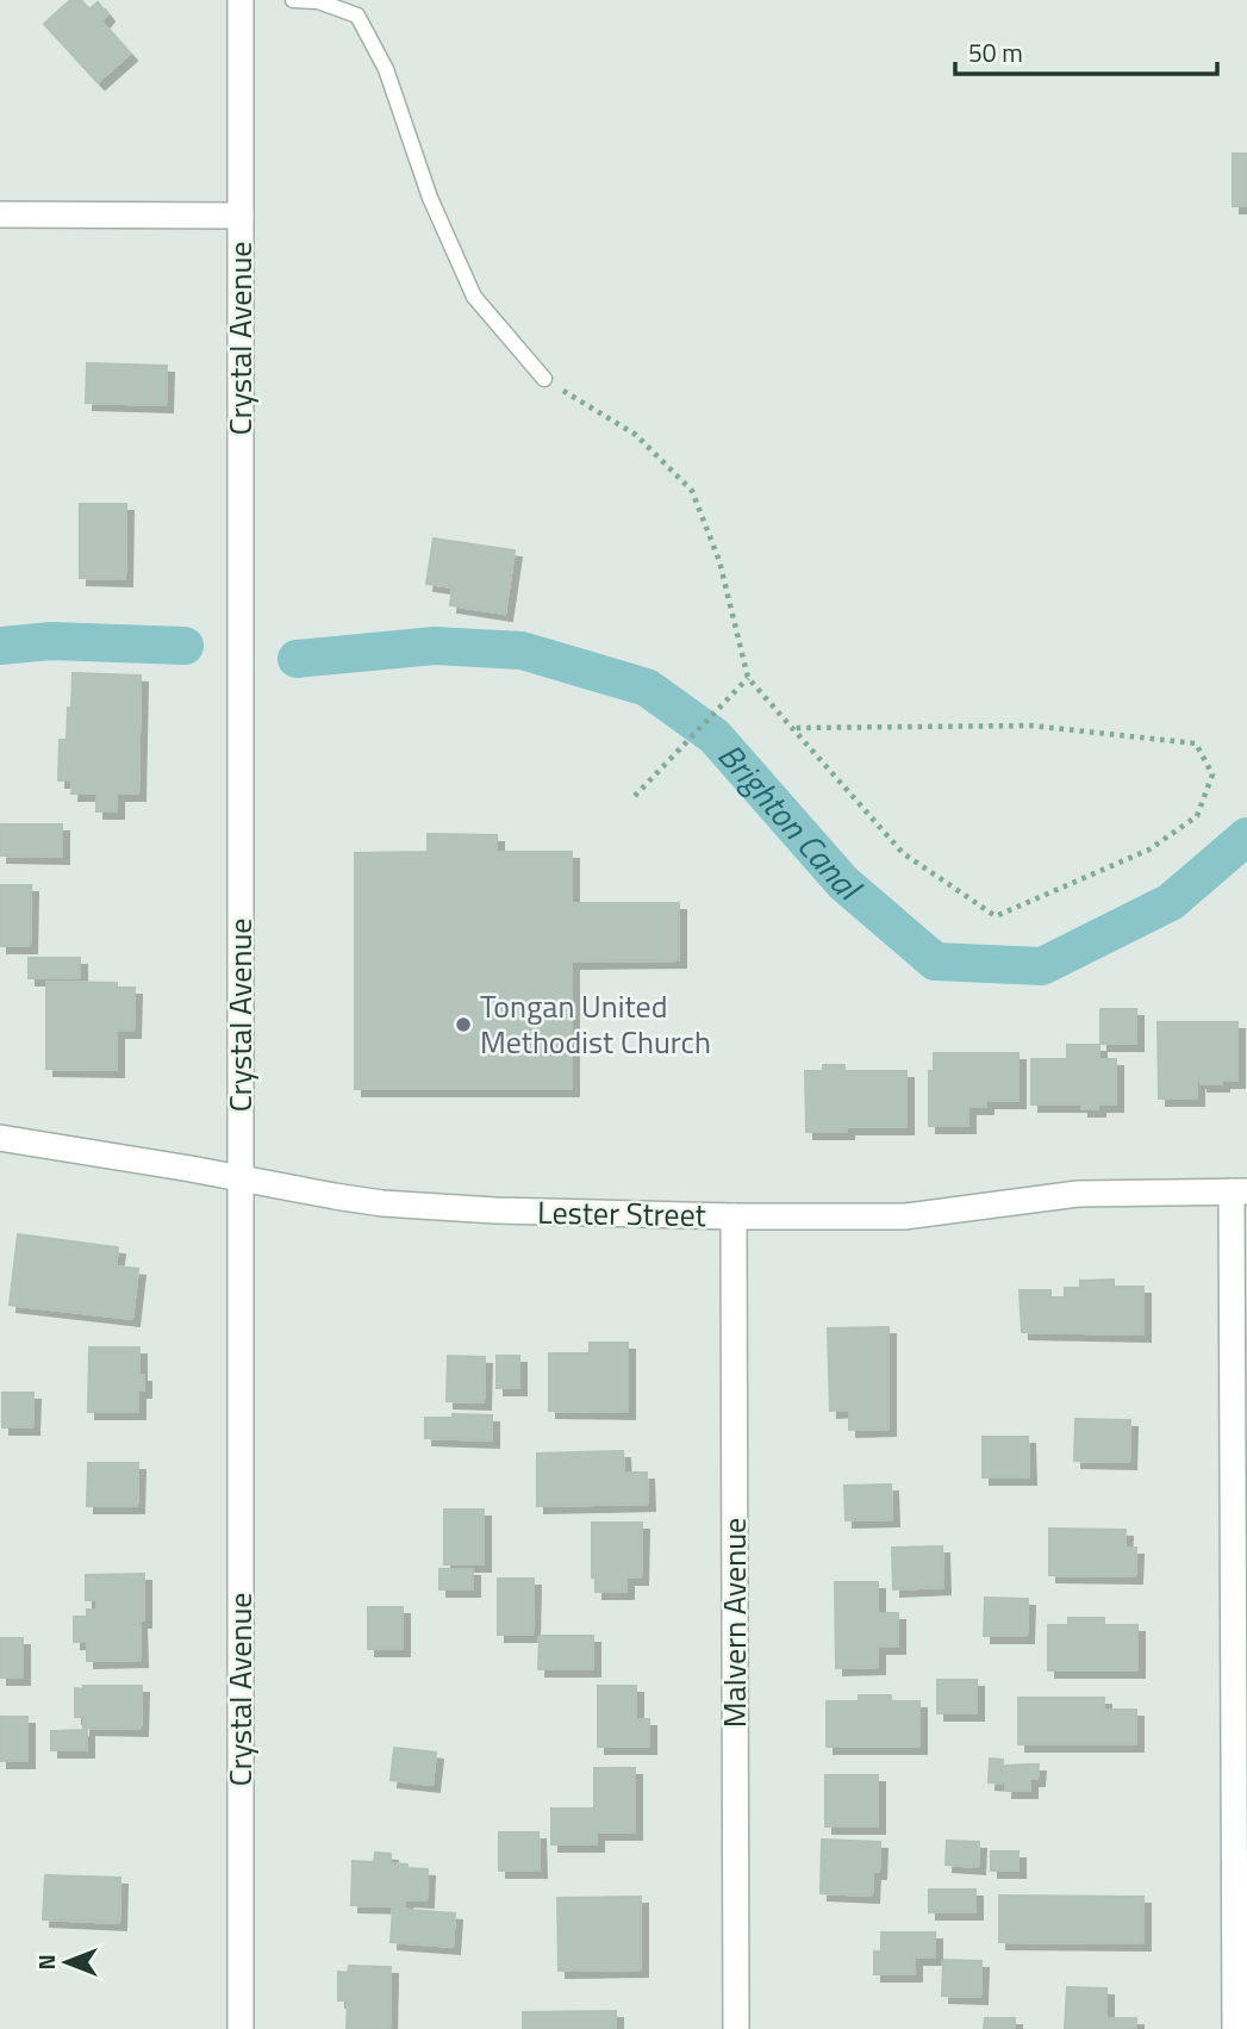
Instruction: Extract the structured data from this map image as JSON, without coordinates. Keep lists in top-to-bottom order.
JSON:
{
  "streets": {
    "street": ["Crystal Avenue", "Lester Street", "Malvern Avenue"]
  },
  "crossings": [
    ["Crystal Avenue", "Lester Street"],
    ["Lester Street", "Malvern Avenue"]
  ],
  "water": ["Brighton Canal"],
  "places": ["Tongan United Methodist Church"],
  "scale_bar": "50 m",
  "north": "left"
}
